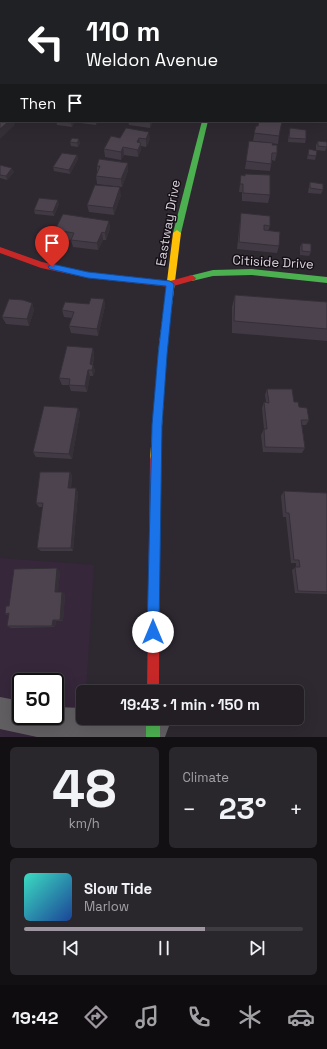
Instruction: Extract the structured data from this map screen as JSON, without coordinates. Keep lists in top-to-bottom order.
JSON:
{
  "streets": {
    "main road": ["Eastway Drive", "Citiside Drive"]
  },
  "crossings": [
    ["Eastway Drive", "Citiside Drive"]
  ],
  "page": {
    "turn": ["110 m", "Weldon Avenue"],
    "then": "Then",
    "limit": "50",
    "trip": "19:43 · 1 min · 150 m",
    "tile": [
      ["48", "km/h"],
      "Climate"
    ],
    "heat": ["−", "23°", "+"],
    "song": ["Slow Tide", "Marlow"],
    "tabs": "19:42"
  }
}
